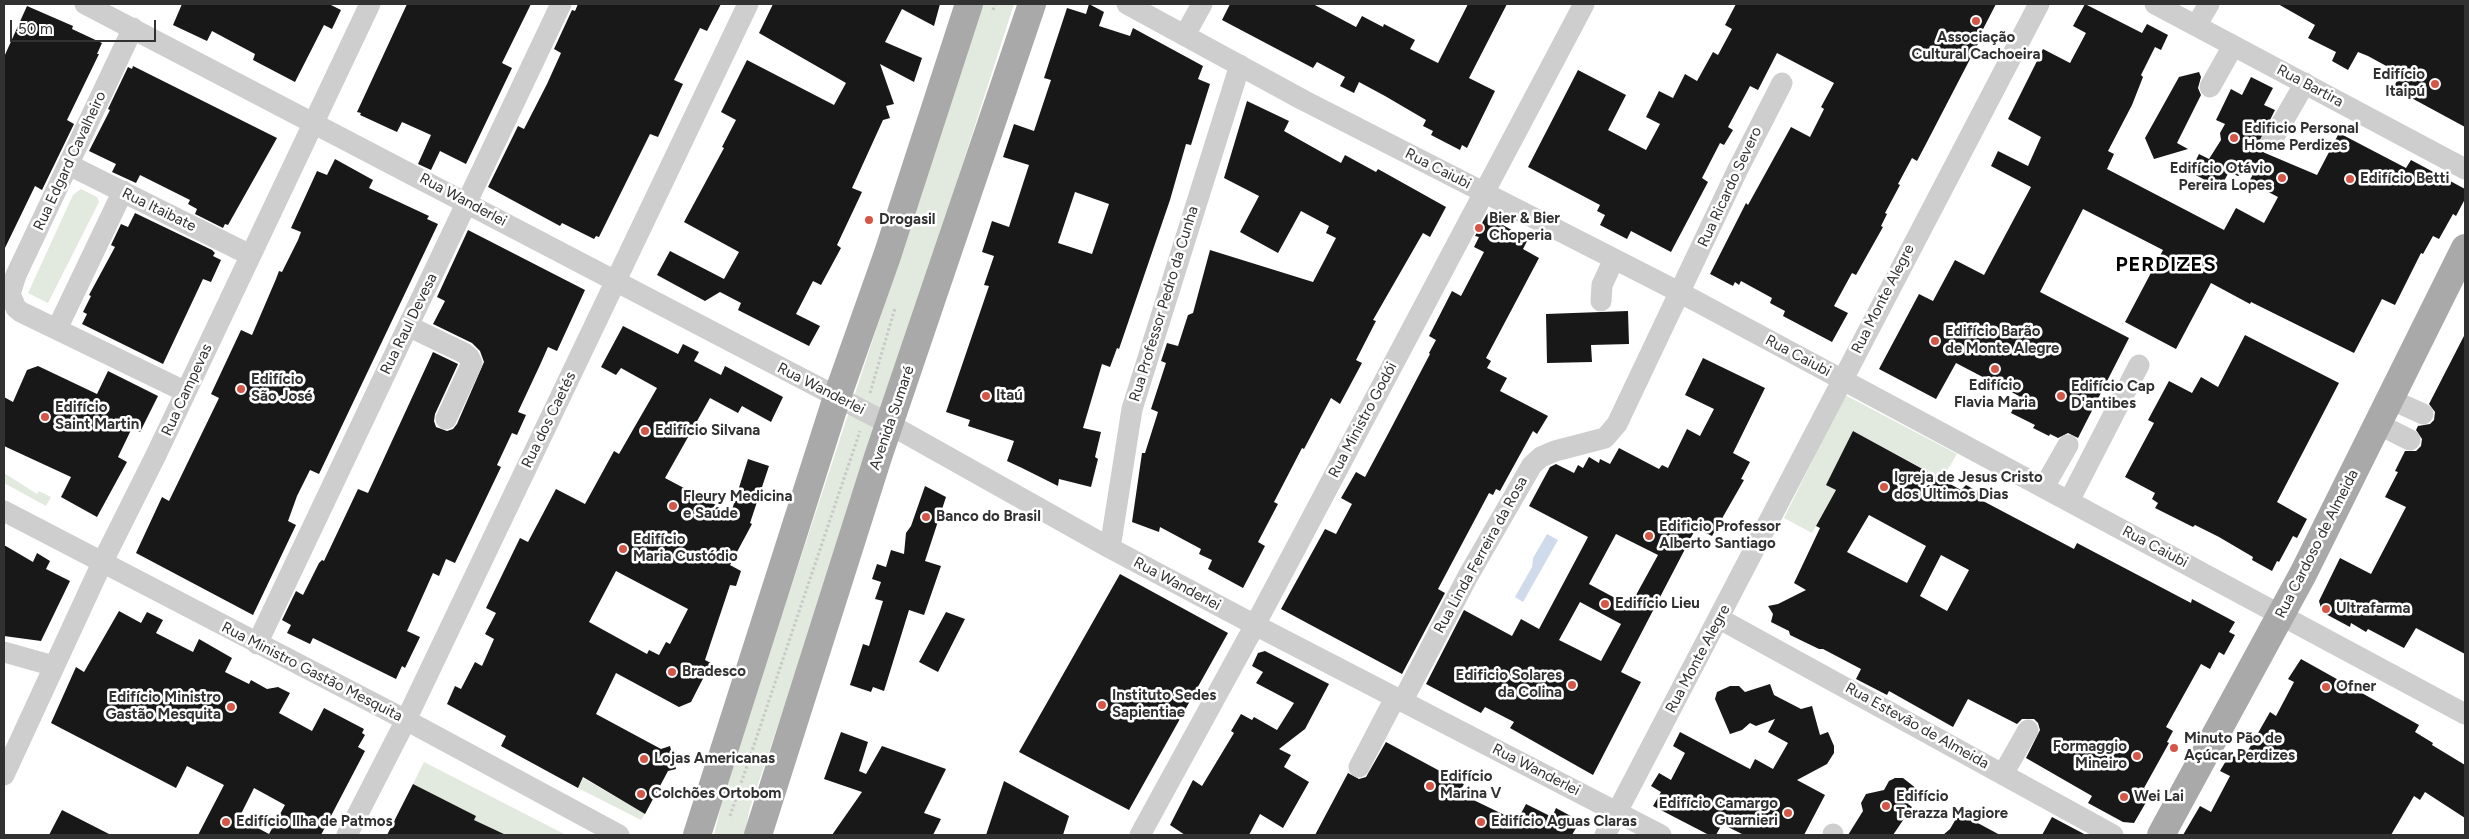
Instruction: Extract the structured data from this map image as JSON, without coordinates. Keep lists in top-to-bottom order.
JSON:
{
  "streets": {
    "main road": ["Avenida Sumaré", "Rua Cardoso de Almeida"],
    "street": [
      "Rua Bartira",
      "Rua Edgard Cavalheiro",
      "Rua Caiubi",
      "Rua Ricardo Severo",
      "Rua Wanderlei",
      "Rua Itaibate",
      "Rua Monte Alegre",
      "Rua Professor Pedro da Cunha",
      "Rua Raul Devesa",
      "Rua Campevas",
      "Rua dos Caetés",
      "Rua Ministro Godói",
      "Rua Linda Ferreira da Rosa",
      "Rua Ministro Gastão Mesquita",
      "Rua Estevão de Almeida"
    ]
  },
  "crossings": [
    ["Rua Edgard Cavalheiro", "Rua Wanderlei"],
    ["Rua Edgard Cavalheiro", "Rua Itaibate"],
    ["Rua Caiubi", "Rua Ricardo Severo"],
    ["Rua Caiubi", "Rua Monte Alegre"],
    ["Rua Caiubi", "Rua Professor Pedro da Cunha"],
    ["Rua Caiubi", "Rua Ministro Godói"],
    ["Rua Caiubi", "Rua Cardoso de Almeida"],
    ["Rua Caiubi", "Rua Linda Ferreira da Rosa"],
    ["Rua Ricardo Severo", "Rua Linda Ferreira da Rosa"],
    ["Rua Wanderlei", "Rua Monte Alegre"],
    ["Rua Wanderlei", "Rua Professor Pedro da Cunha"],
    ["Rua Wanderlei", "Rua Raul Devesa"],
    ["Rua Wanderlei", "Rua Campevas"],
    ["Rua Wanderlei", "Avenida Sumaré"],
    ["Rua Wanderlei", "Rua dos Caetés"],
    ["Rua Wanderlei", "Rua Ministro Godói"],
    ["Rua Wanderlei", "Rua Linda Ferreira da Rosa"],
    ["Rua Itaibate", "Rua Campevas"],
    ["Rua Monte Alegre", "Rua Estevão de Almeida"],
    ["Rua Raul Devesa", "Rua Ministro Gastão Mesquita"],
    ["Rua Campevas", "Rua Ministro Gastão Mesquita"],
    ["Rua dos Caetés", "Rua Ministro Gastão Mesquita"]
  ],
  "districts": ["PERDIZES"],
  "places": [
    "Associação Cultural Cachoeira",
    "Edifício Itaipú",
    "Edificio Personal Home Perdizes",
    "Edifício Otávio Pereira Lopes",
    "Edifício Betti",
    "Drogasil",
    "Bier & Bier Choperia",
    "Edifício Barão de Monte Alegre",
    "Edifício Flavia Maria",
    "Edifício São José",
    "Itaú",
    "Edifício Cap D'antibes",
    "Edifício Saint Martin",
    "Edifício Silvana",
    "Igreja de Jesus Cristo dos Últimos Dias",
    "Fleury Medicina e Saúde",
    "Banco do Brasil",
    "Edificio Professor Alberto Santiago",
    "Edifício Maria Custódio",
    "Edifício Lieu",
    "Ultrafarma",
    "Bradesco",
    "Edificio Solares da Colina",
    "Ofner",
    "Instituto Sedes Sapientiae",
    "Edifício Ministro Gastão Mesquita",
    "Minuto Pão de Açúcar Perdizes",
    "Formaggio Mineiro",
    "Lojas Americanas",
    "Edifício Marina V",
    "Colchões Ortobom",
    "Wei Lai",
    "Edifício Terazza Magiore",
    "Edifício Camargo Guarnieri",
    "Edifício Ilha de Patmos",
    "Edifício Aguas Claras"
  ],
  "scale_bar": "50 m"
}
